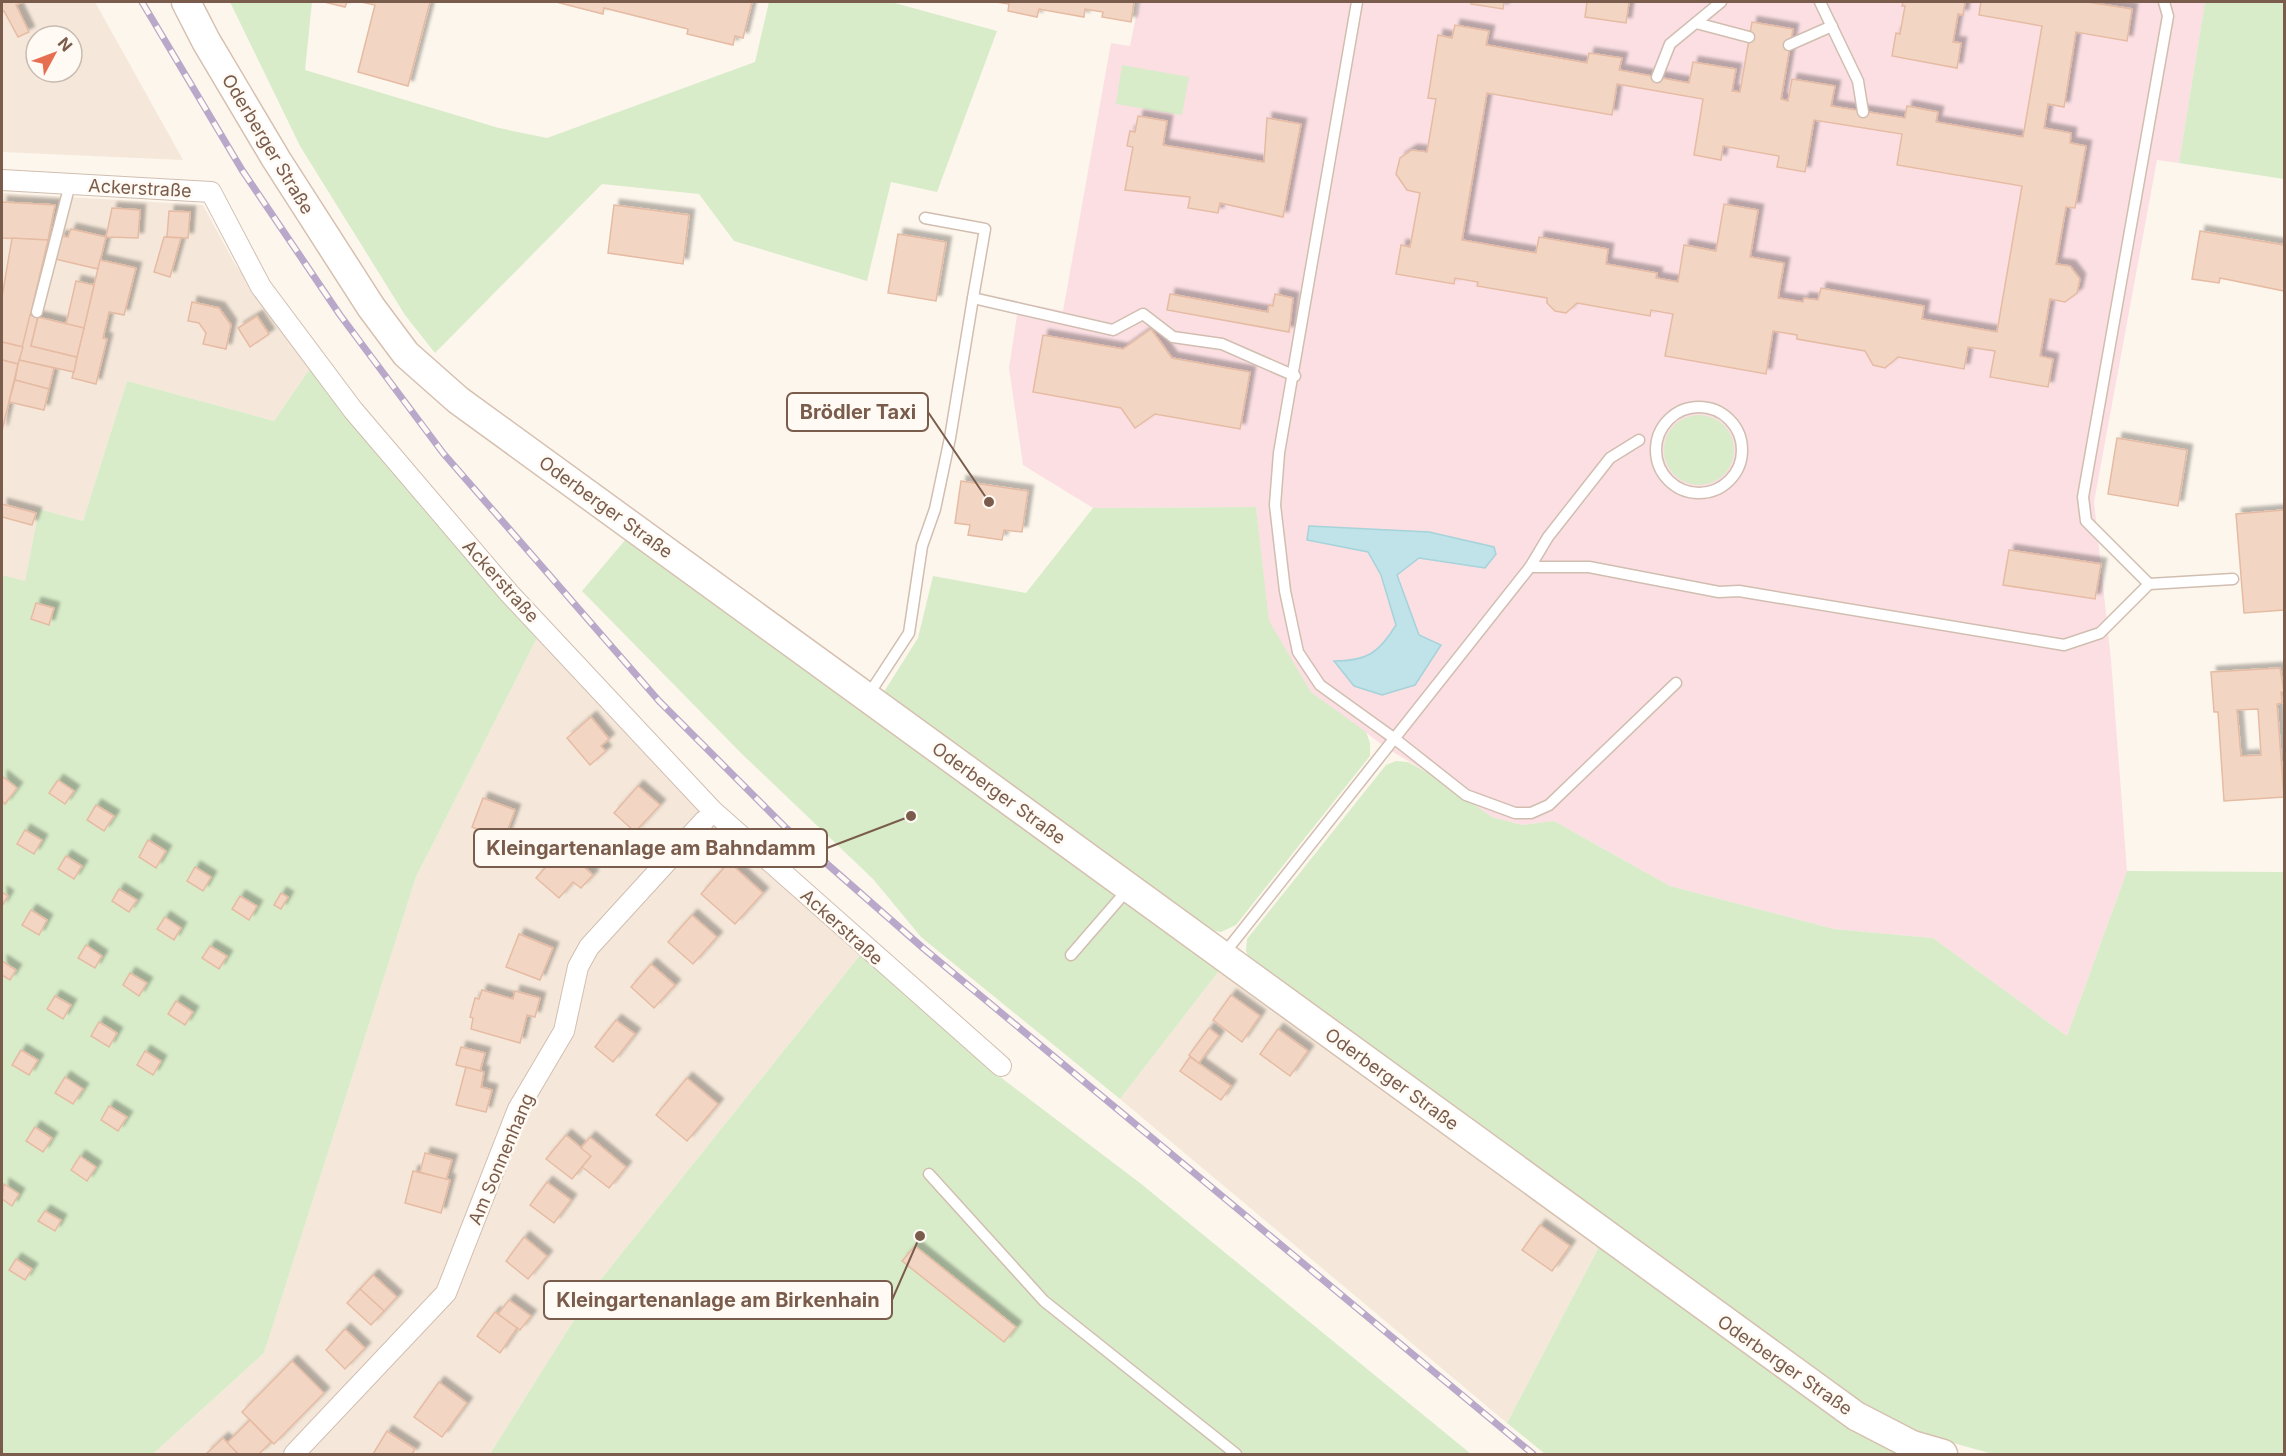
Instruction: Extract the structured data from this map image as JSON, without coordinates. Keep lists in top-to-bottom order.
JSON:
{
  "streets": {
    "main road": ["Oderberger Straße"],
    "street": ["Ackerstraße", "Am Sonnenhang"]
  },
  "places": ["Brödler Taxi", "Kleingartenanlage am Bahndamm", "Kleingartenanlage am Birkenhain"],
  "north": "top right"
}
